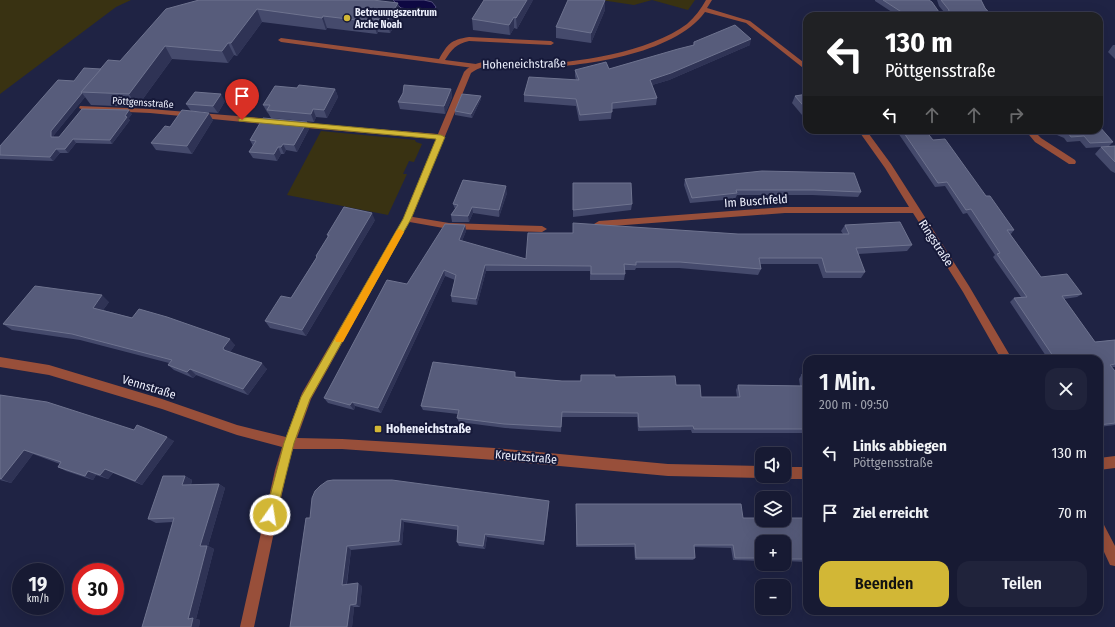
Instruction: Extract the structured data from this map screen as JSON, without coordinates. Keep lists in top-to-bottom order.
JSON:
{
  "streets": {
    "street": [
      "Hoheneichstraße",
      "Pöttgensstraße",
      "Im Buschfeld",
      "Ringstraße",
      "Vennstraße",
      "Kreutzstraße"
    ]
  },
  "crossings": [
    ["Hoheneichstraße", "Pöttgensstraße"],
    ["Hoheneichstraße", "Vennstraße"],
    ["Hoheneichstraße", "Kreutzstraße"],
    ["Im Buschfeld", "Ringstraße"],
    ["Vennstraße", "Kreutzstraße"]
  ],
  "places": {
    "other": ["Betreuungszentrum Arche Noah"],
    "transit": ["Hoheneichstraße"]
  },
  "page": {
    "turn": ["130 m", "Pöttgensstraße"],
    "heading": ["1 Min.", "200 m · 09:50"],
    "list": [
      {
        "name": "Links abbiegen",
        "note": "Pöttgensstraße",
        "value": "130 m"
      },
      {
        "name": "Ziel erreicht",
        "value": "70 m"
      }
    ],
    "map_buttons": ["+", "−"],
    "buttons": ["Beenden", "Teilen"],
    "speed": "19 km/h",
    "limit": "30"
  }
}
